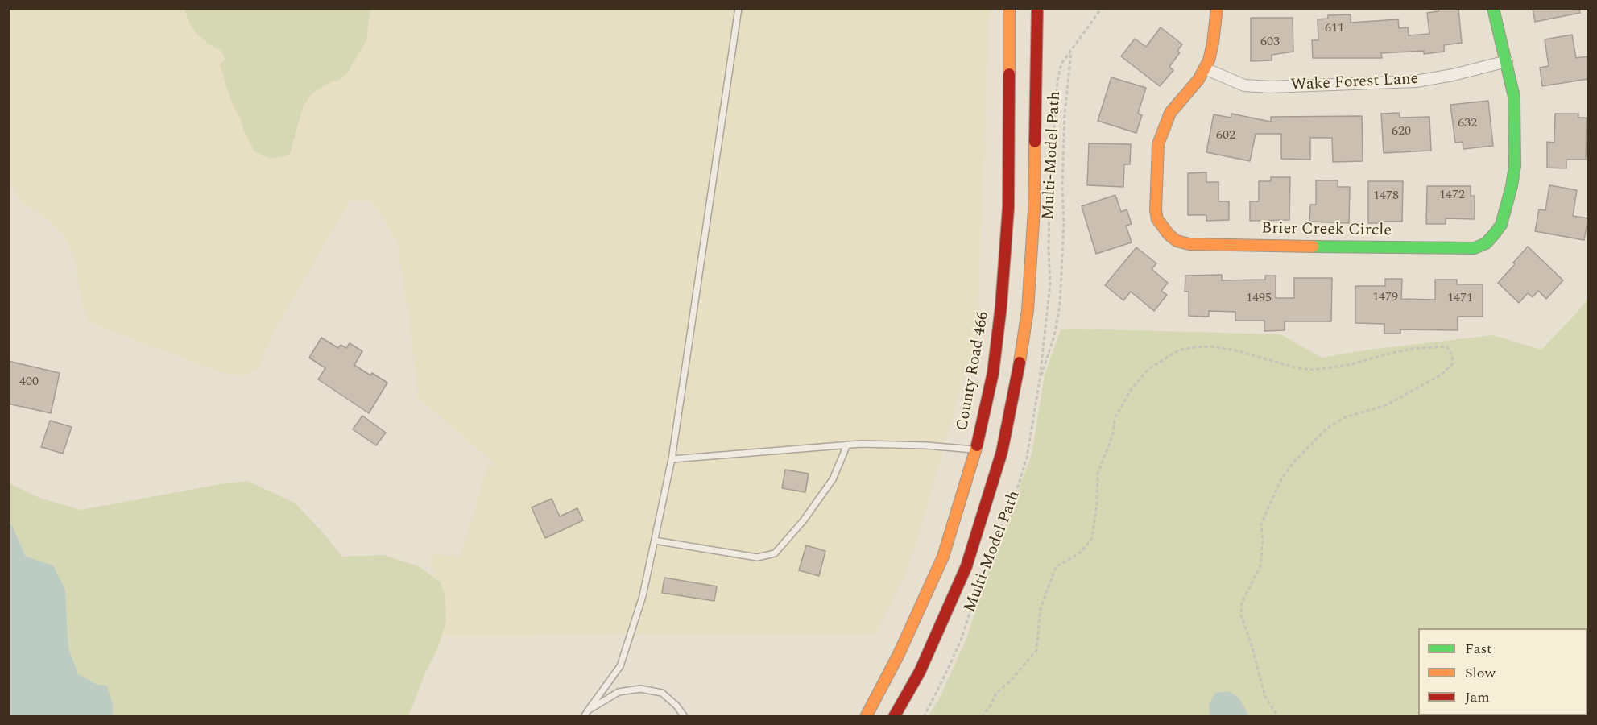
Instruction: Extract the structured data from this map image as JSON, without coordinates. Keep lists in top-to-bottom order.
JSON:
{
  "streets": {
    "main road": ["Brier Creek Circle", "County Road 466"],
    "street": ["Wake Forest Lane"],
    "path": ["Multi-Model Path"]
  },
  "crossings": [
    ["Wake Forest Lane", "Brier Creek Circle"]
  ],
  "house_numbers": [
    "611",
    "603",
    "632",
    "620",
    "602",
    "1472",
    "1478",
    "1479",
    "1495",
    "1471",
    "400"
  ],
  "legend": ["Fast", "Slow", "Jam"]
}
